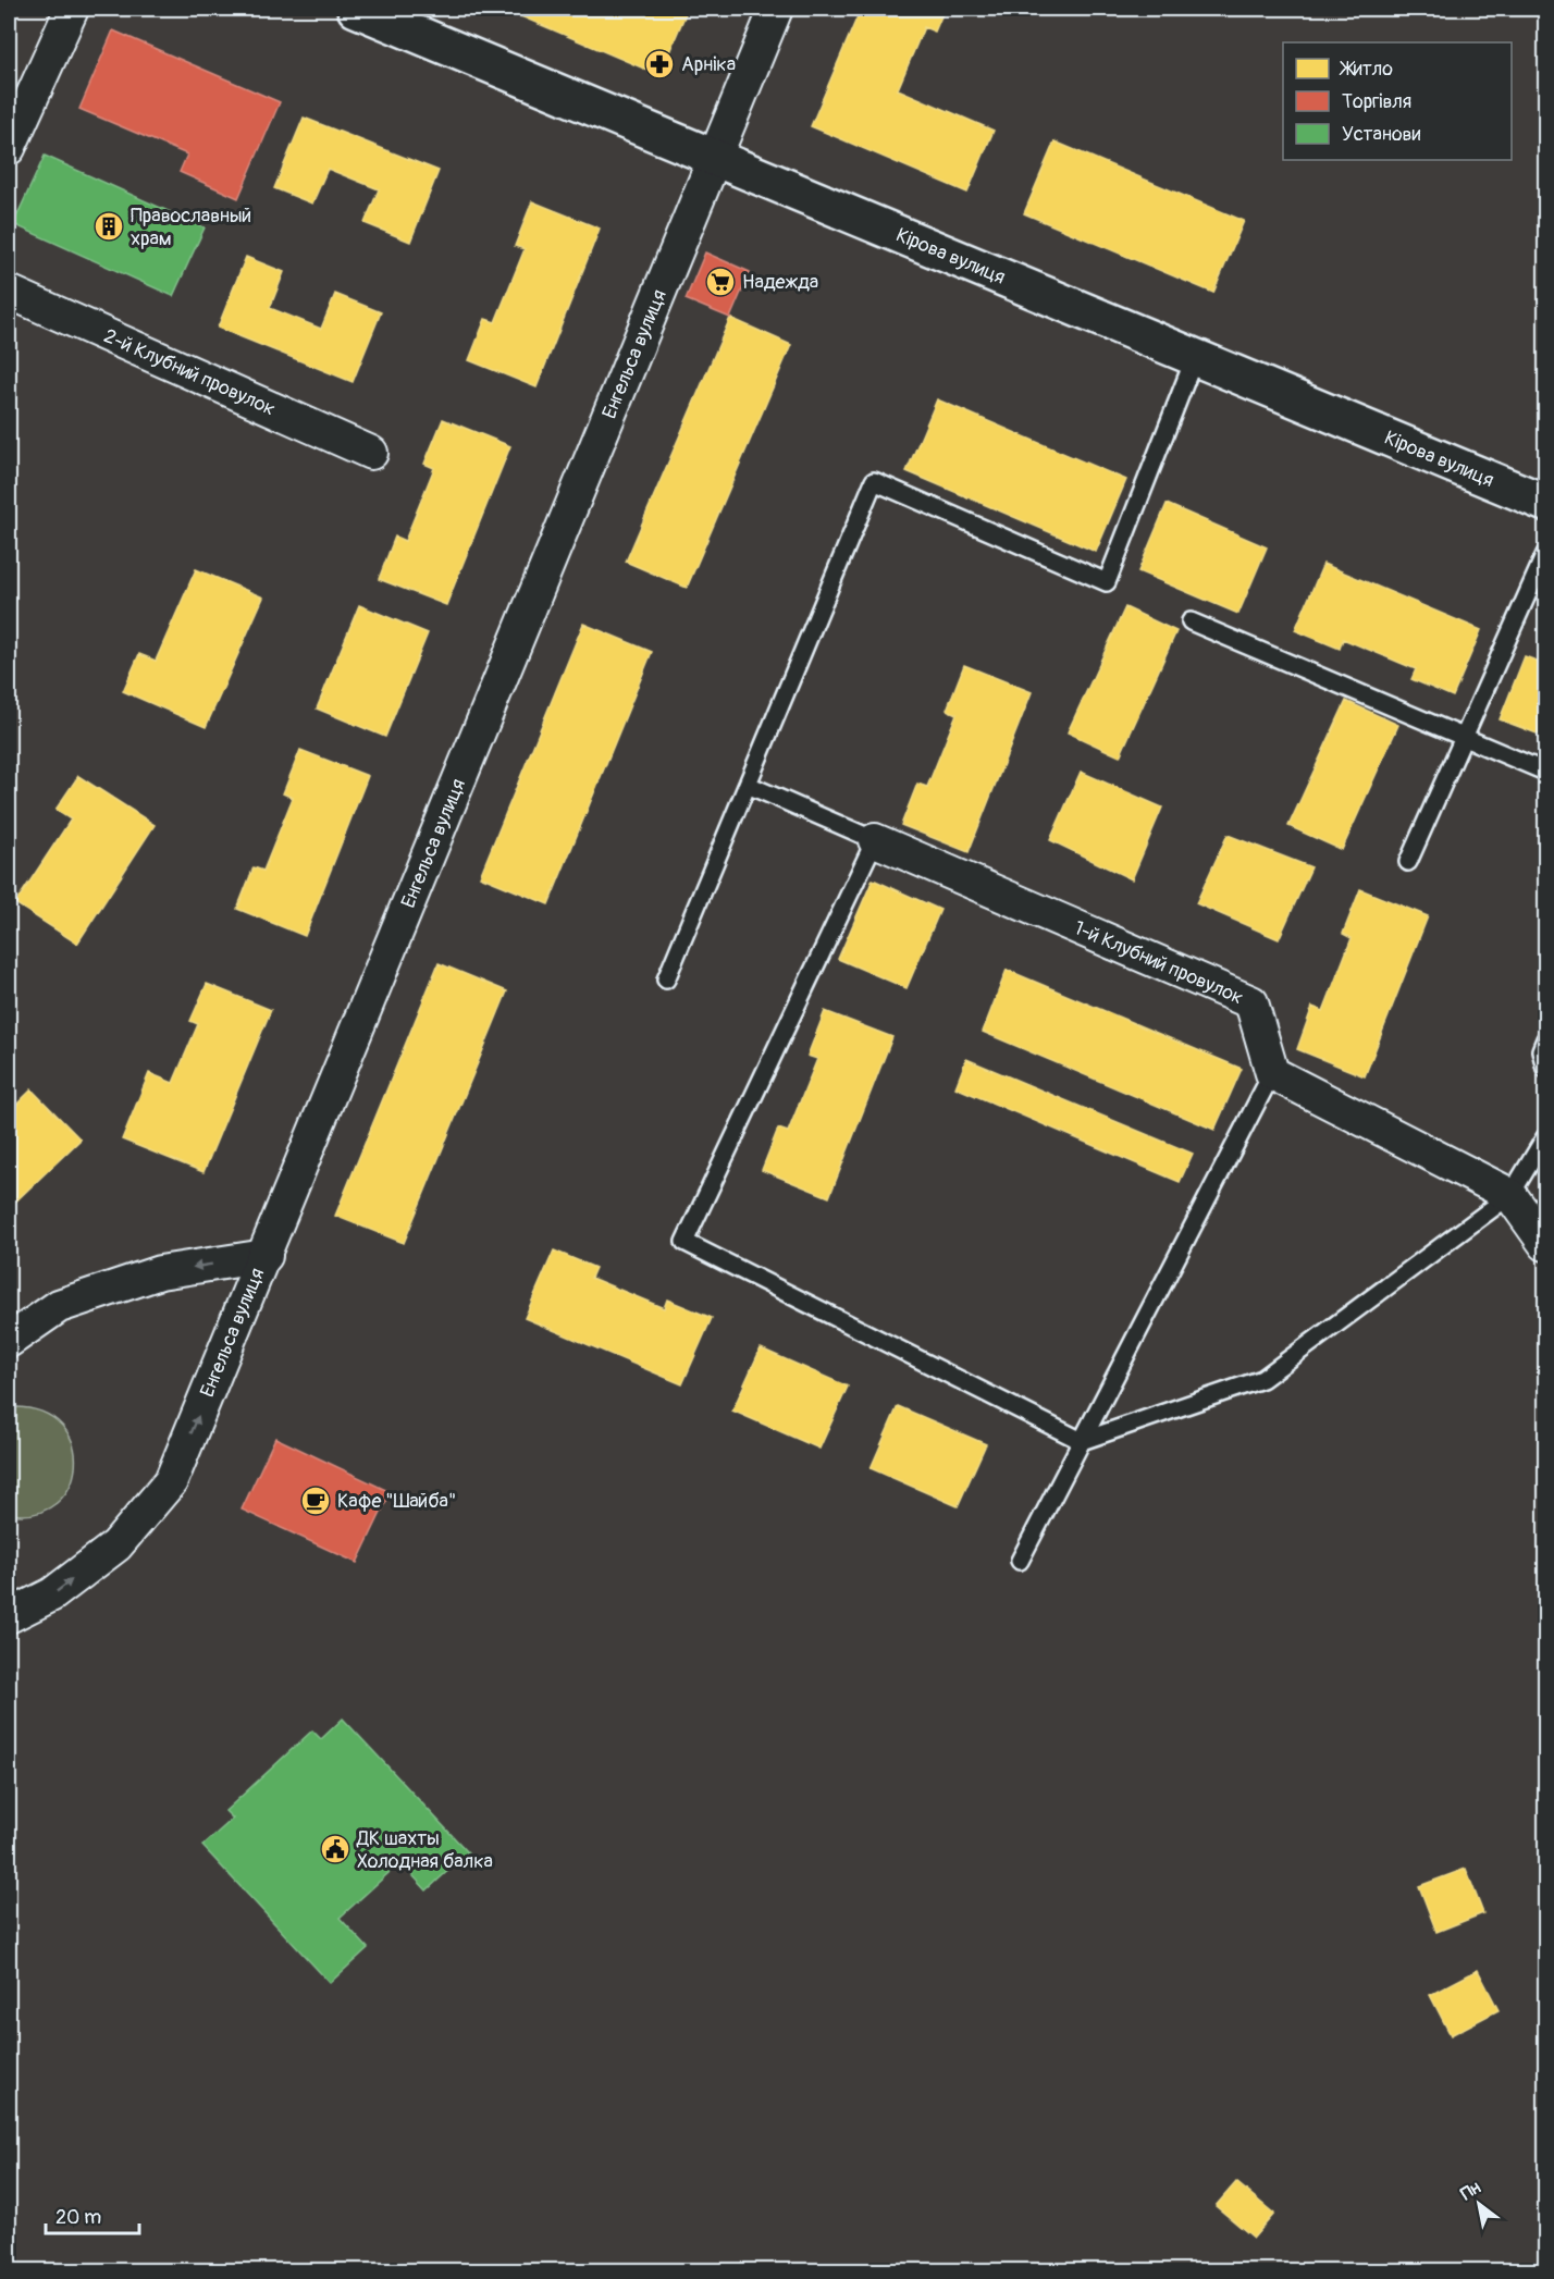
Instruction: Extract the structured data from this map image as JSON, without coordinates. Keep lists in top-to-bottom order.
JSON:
{
  "streets": {
    "street": [
      "Кірова вулиця",
      "Енгельса вулиця",
      "2-й Клубний провулок",
      "1-й Клубний провулок"
    ]
  },
  "crossings": [
    ["Кірова вулиця", "Енгельса вулиця"]
  ],
  "places": {
    "pharmacy": ["Арніка"],
    "building": ["Православный храм"],
    "supermarket": ["Надежда"],
    "cafe": ["Кафе \"Шайба\""],
    "public building": ["ДК шахты Холодная балка"]
  },
  "legend": ["Житло", "Торгівля", "Установи"],
  "scale_bar": "20 m",
  "north": "top left"
}
